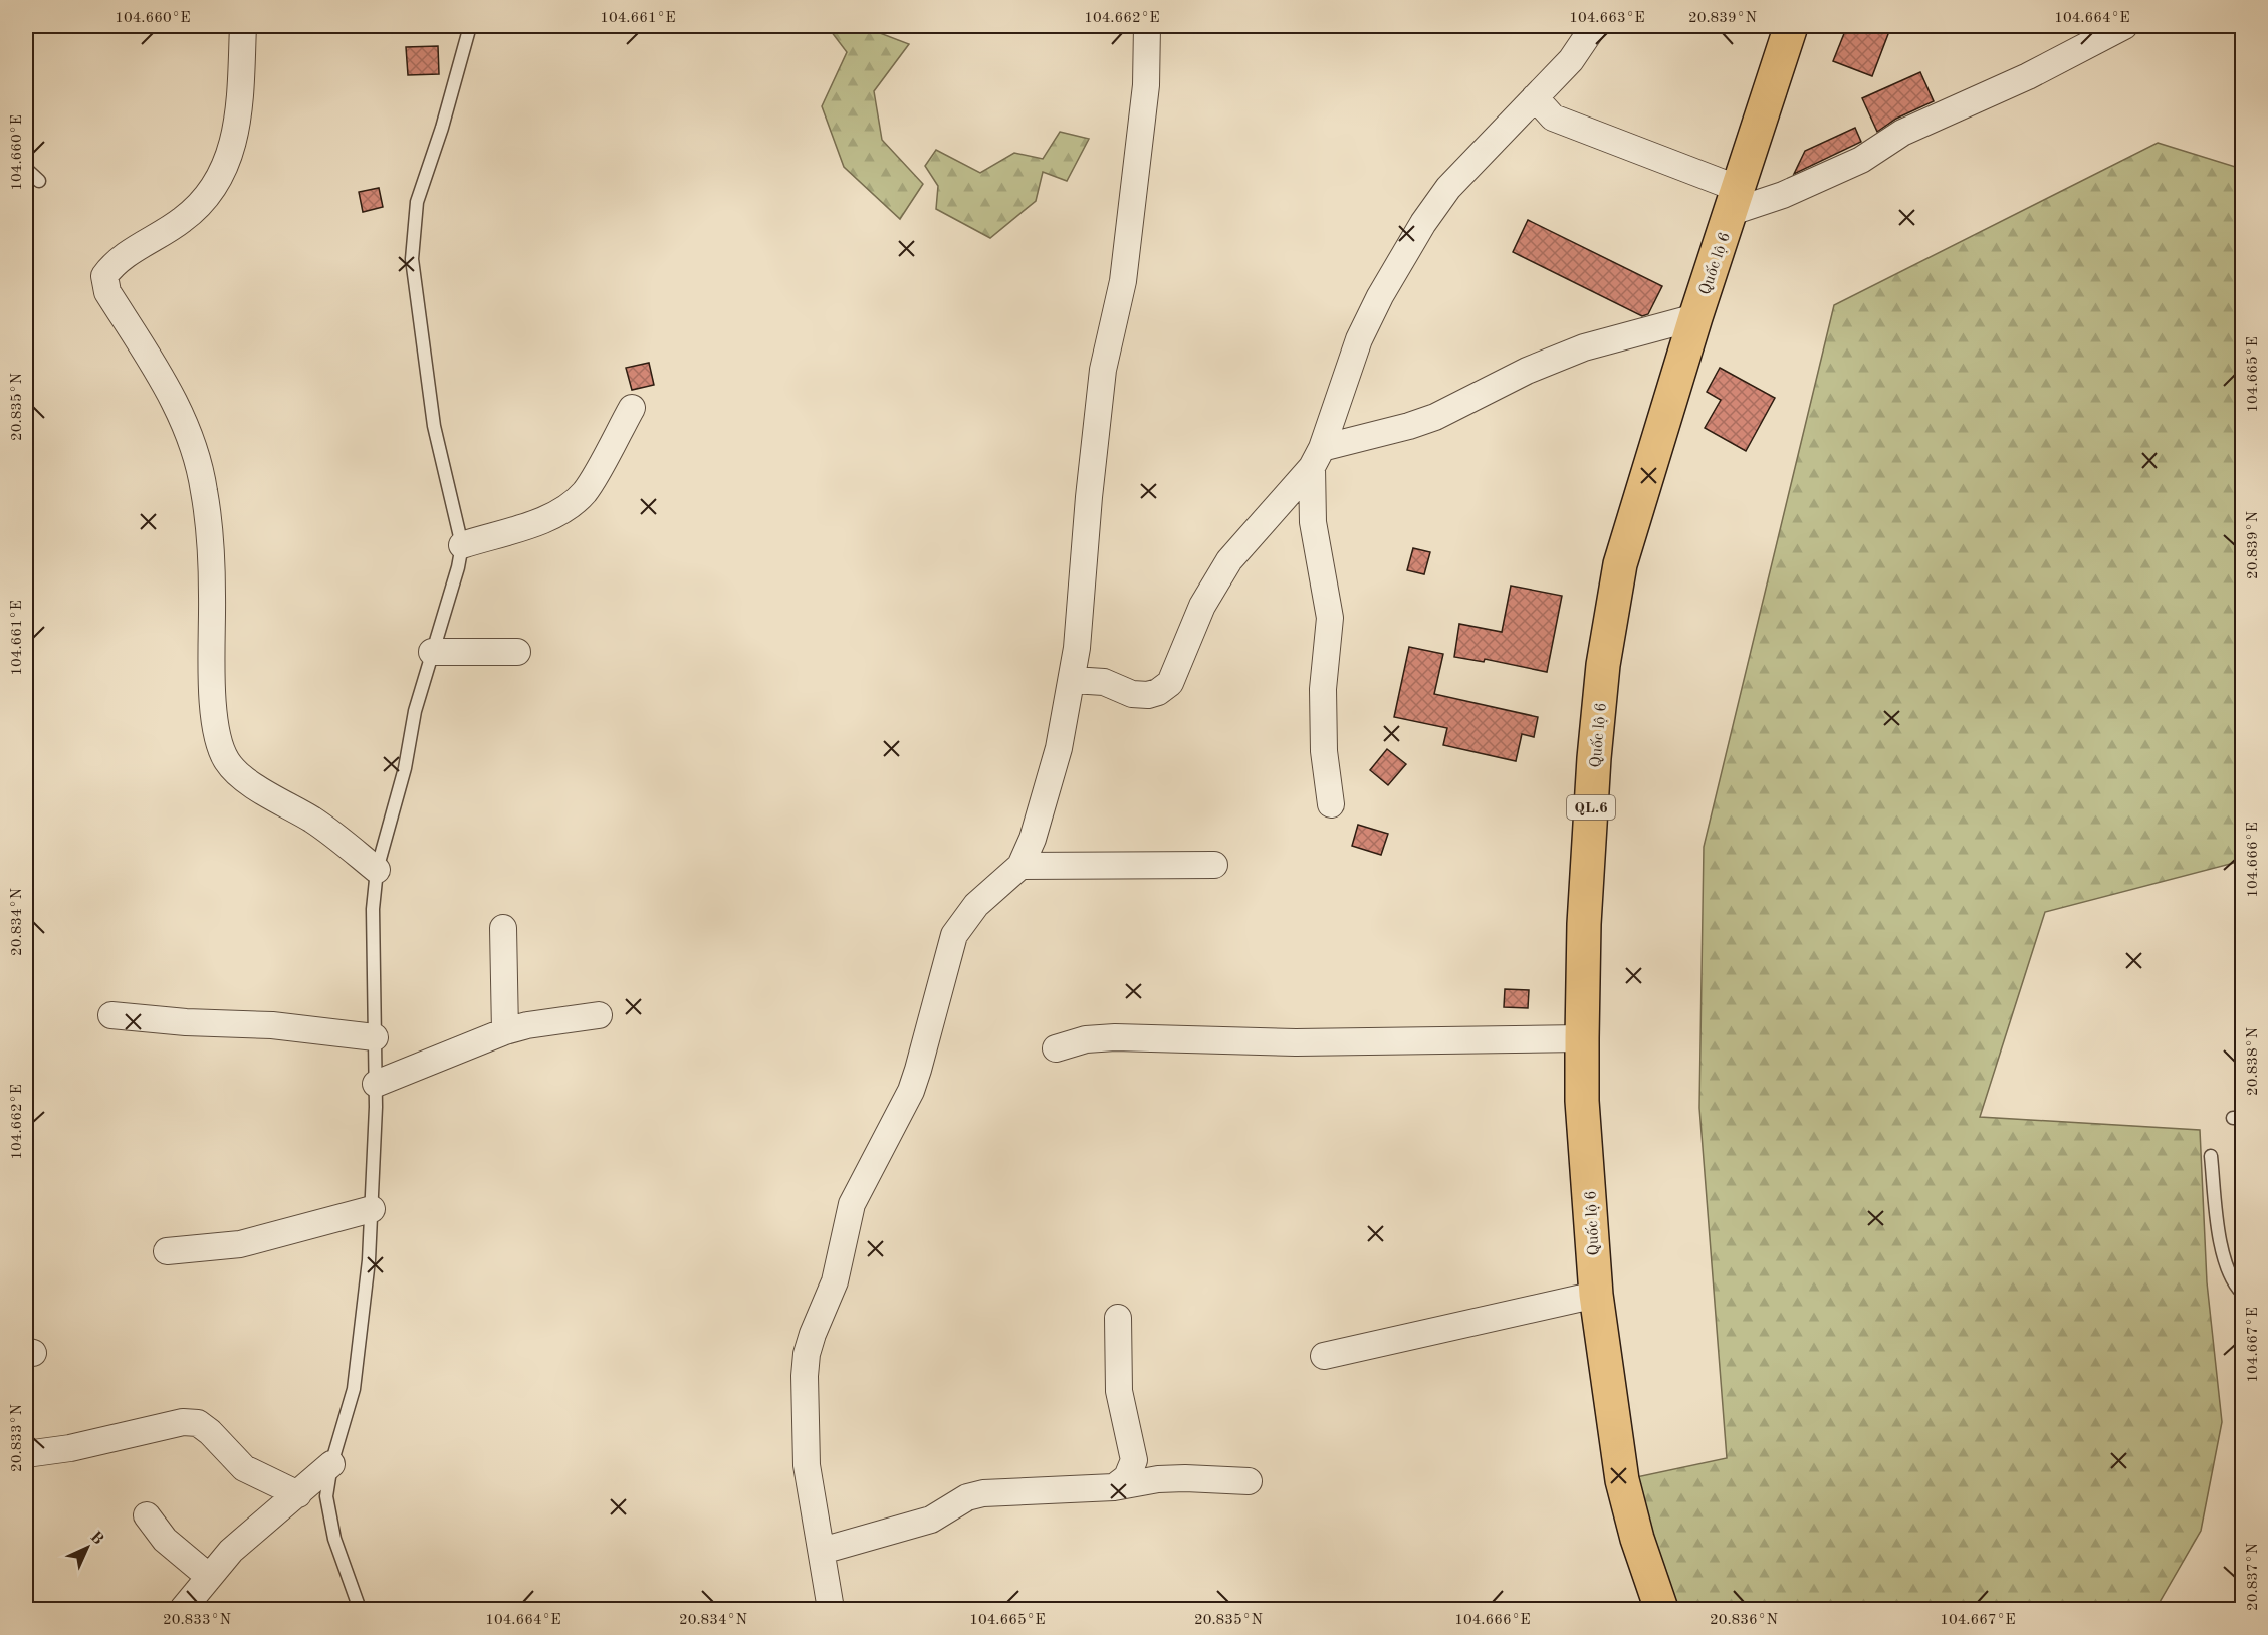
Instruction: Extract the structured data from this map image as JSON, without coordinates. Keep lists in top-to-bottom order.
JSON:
{
  "streets": {
    "highway": ["Quốc lộ 6", "QL.6"]
  },
  "north": "top right",
  "coordinates": [
    "104.660°E",
    "104.661°E",
    "104.662°E",
    "104.663°E",
    "20.839°N",
    "104.664°E",
    "104.665°E",
    "20.835°N",
    "104.666°E",
    "20.834°N",
    "20.838°N",
    "104.667°E",
    "20.833°N",
    "20.837°N",
    "20.836°N"
  ]
}
